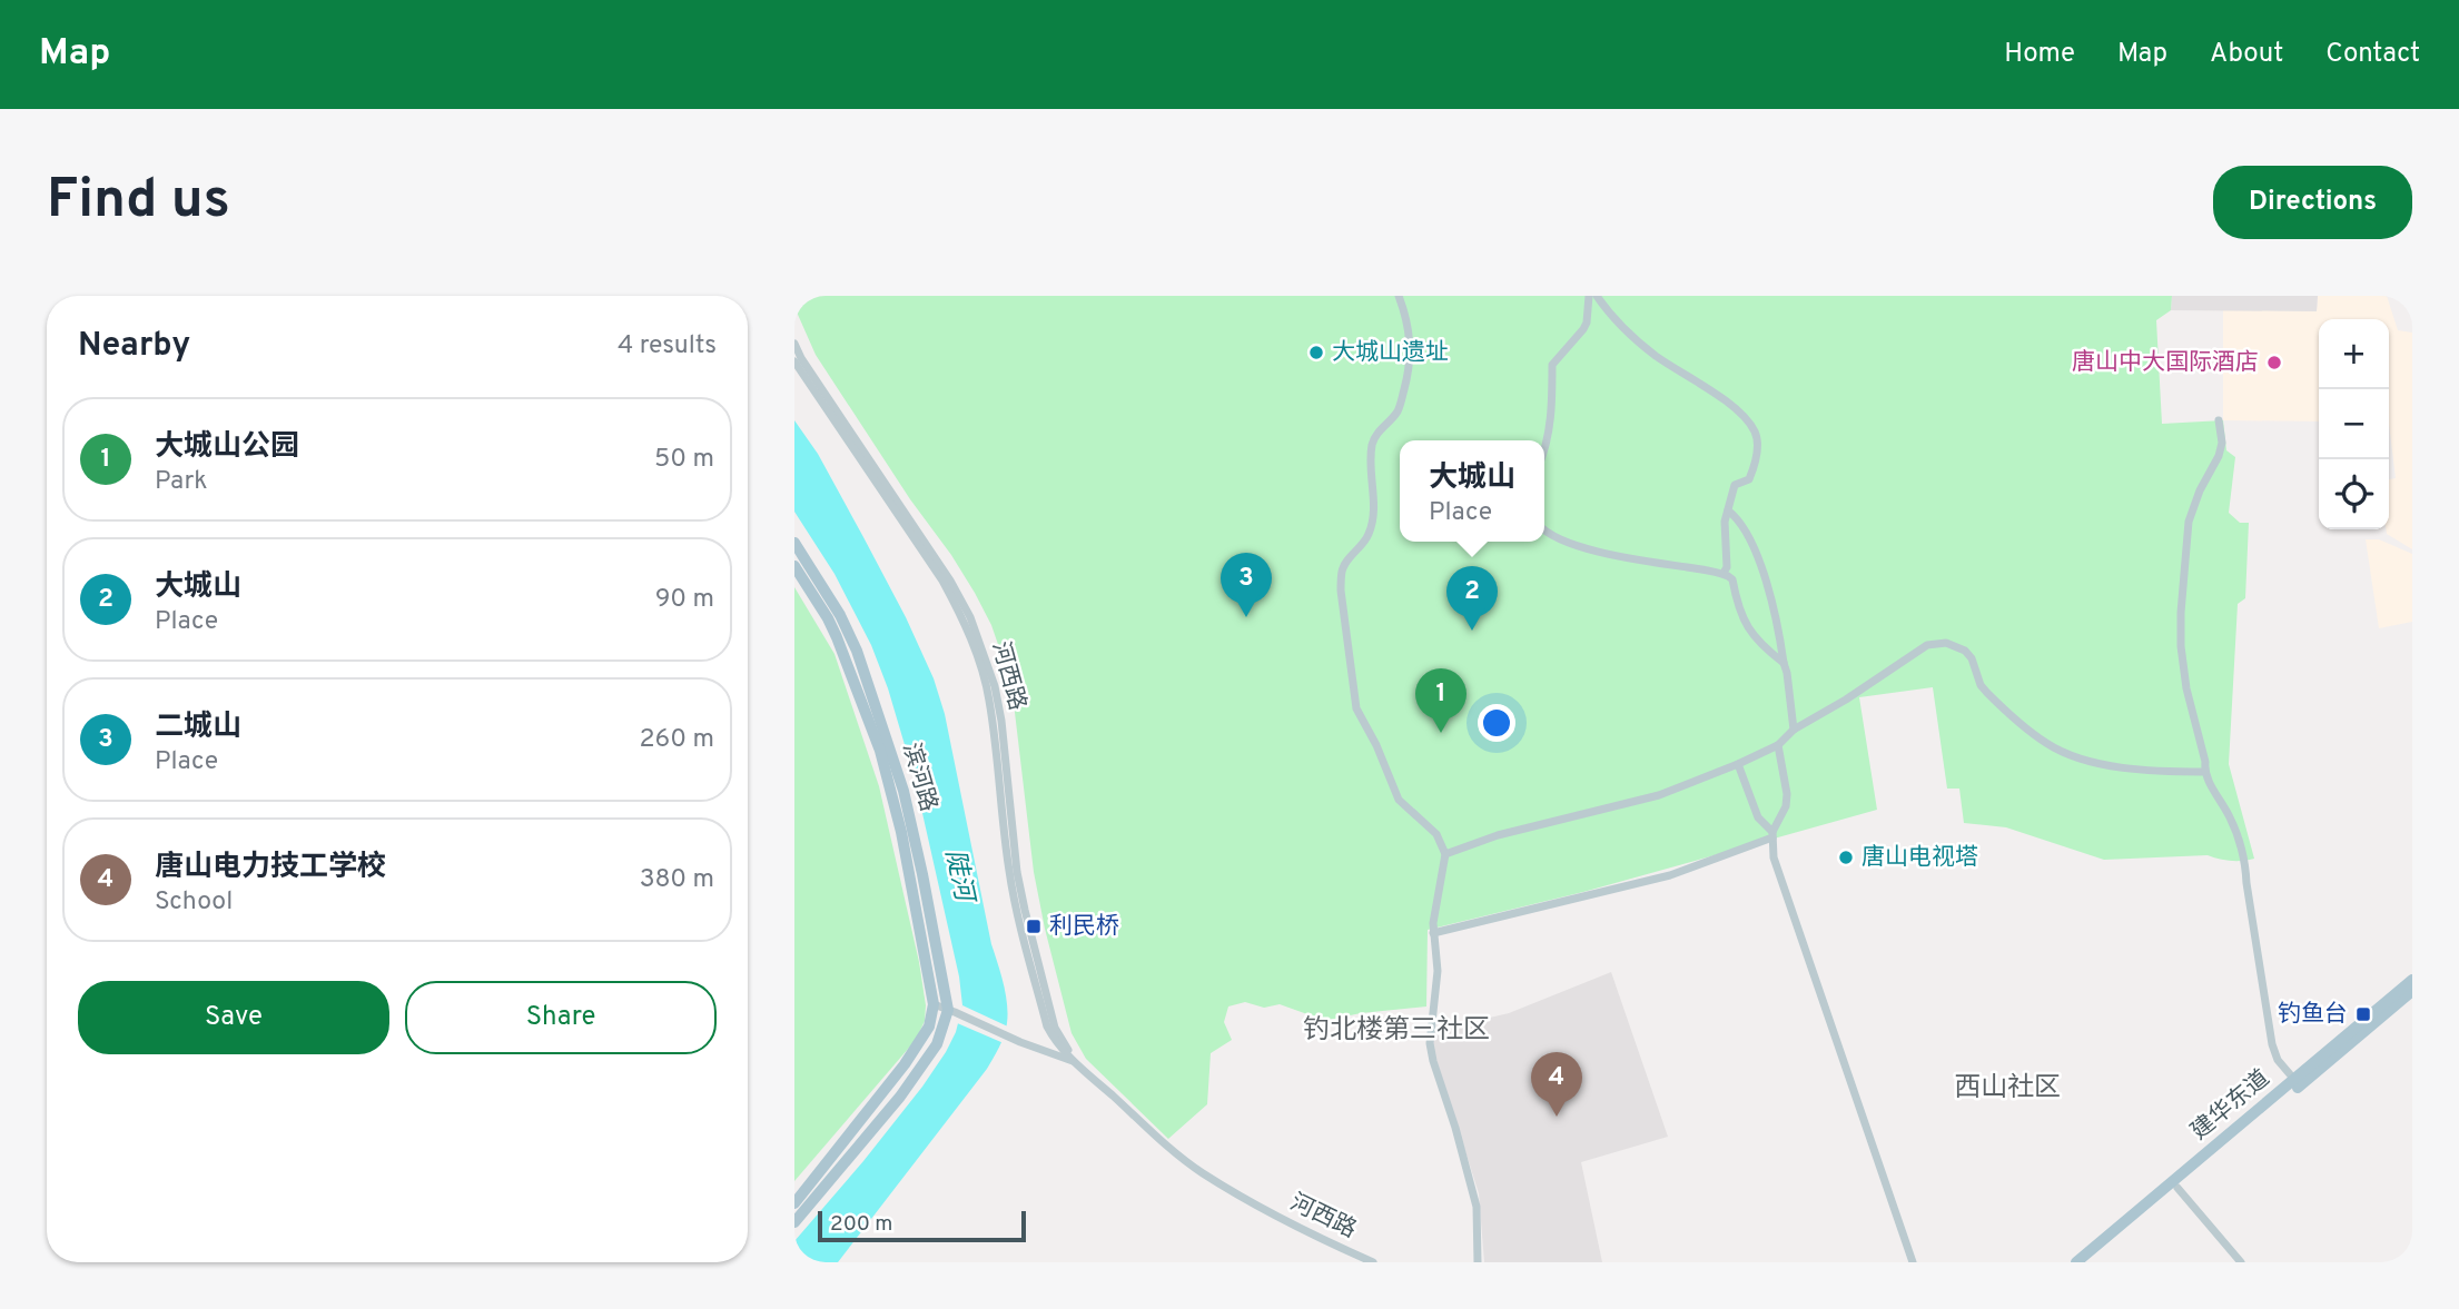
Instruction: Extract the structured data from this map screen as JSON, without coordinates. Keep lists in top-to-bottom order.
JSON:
{
  "streets": {
    "main road": ["滨河路", "建华东道"],
    "street": ["河西路"]
  },
  "districts": ["钓北楼第三社区", "西山社区"],
  "water": ["陡河"],
  "places": {
    "other": ["大城山遗址", "唐山中大国际酒店", "唐山电视塔"],
    "transit": ["利民桥", "钓鱼台"]
  },
  "scale_bar": "200 m",
  "page": {
    "header": "Map",
    "nav": [
      "Home",
      "Map",
      "About",
      "Contact"
    ],
    "buttons": [
      "Directions",
      ["Save", "Share"]
    ],
    "title": "Find us",
    "heading": ["Nearby", "4 results"],
    "map_buttons": ["+", "−"],
    "list": [
      {
        "mark": "1",
        "name": "大城山公园",
        "note": "Park",
        "value": "50 m"
      },
      {
        "mark": "2",
        "name": "大城山",
        "note": "Place",
        "value": "90 m"
      },
      {
        "mark": "3",
        "name": "二城山",
        "note": "Place",
        "value": "260 m"
      },
      {
        "mark": "4",
        "name": "唐山电力技工学校",
        "note": "School",
        "value": "380 m"
      }
    ],
    "popup": ["大城山", "Place"],
    "pins": [
      "3",
      "2",
      "1",
      "4"
    ],
    "scale": "200 m"
  }
}
